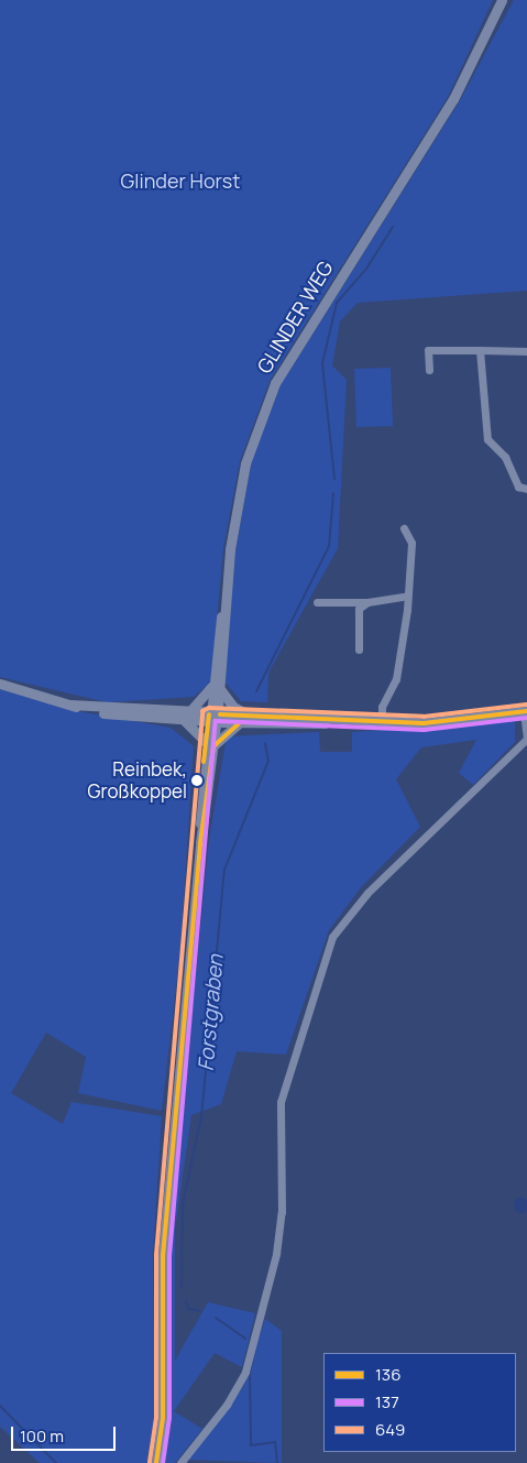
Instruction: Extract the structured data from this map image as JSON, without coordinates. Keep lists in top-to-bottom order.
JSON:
{
  "streets": {
    "main road": ["GLINDER WEG"]
  },
  "water": ["Forstgraben"],
  "parks": ["Glinder Horst"],
  "places": ["Reinbek, Großkoppel"],
  "lines": ["transit line 649", "transit line 136", "transit line 137"],
  "legend": ["136", "137", "649"],
  "scale_bar": "100 m"
}
